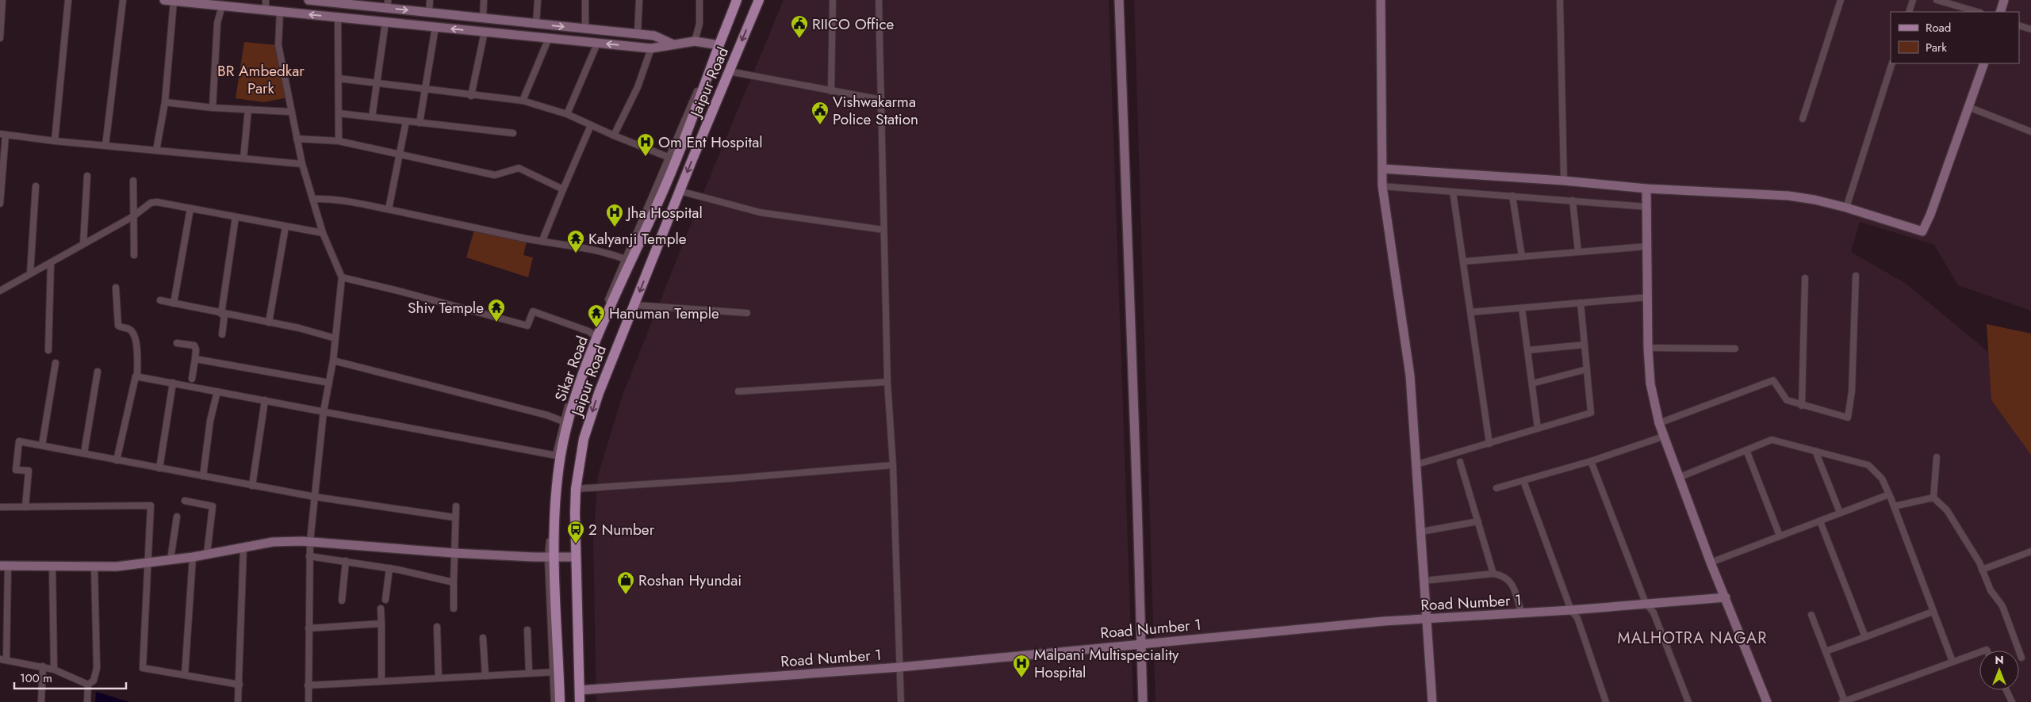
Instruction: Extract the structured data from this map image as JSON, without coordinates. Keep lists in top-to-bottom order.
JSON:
{
  "streets": {
    "main road": ["Jaipur Road", "Sikar Road"],
    "street": ["Road Number 1"]
  },
  "crossings": [
    ["Jaipur Road", "Road Number 1"]
  ],
  "one_way": ["Jaipur Road"],
  "districts": ["MALHOTRA NAGAR"],
  "parks": ["BR Ambedkar Park"],
  "places": {
    "public building": ["RIICO Office", "Vishwakarma Police Station"],
    "hospital": ["Om Ent Hospital", "Jha Hospital", "Malpani Multispeciality Hospital"],
    "temple": ["Kalyanji Temple", "Shiv Temple", "Hanuman Temple"],
    "bus stop": ["2 Number"],
    "shop": ["Roshan Hyundai"]
  },
  "legend": ["Road", "Park"],
  "scale_bar": "100 m",
  "north": "top"
}
